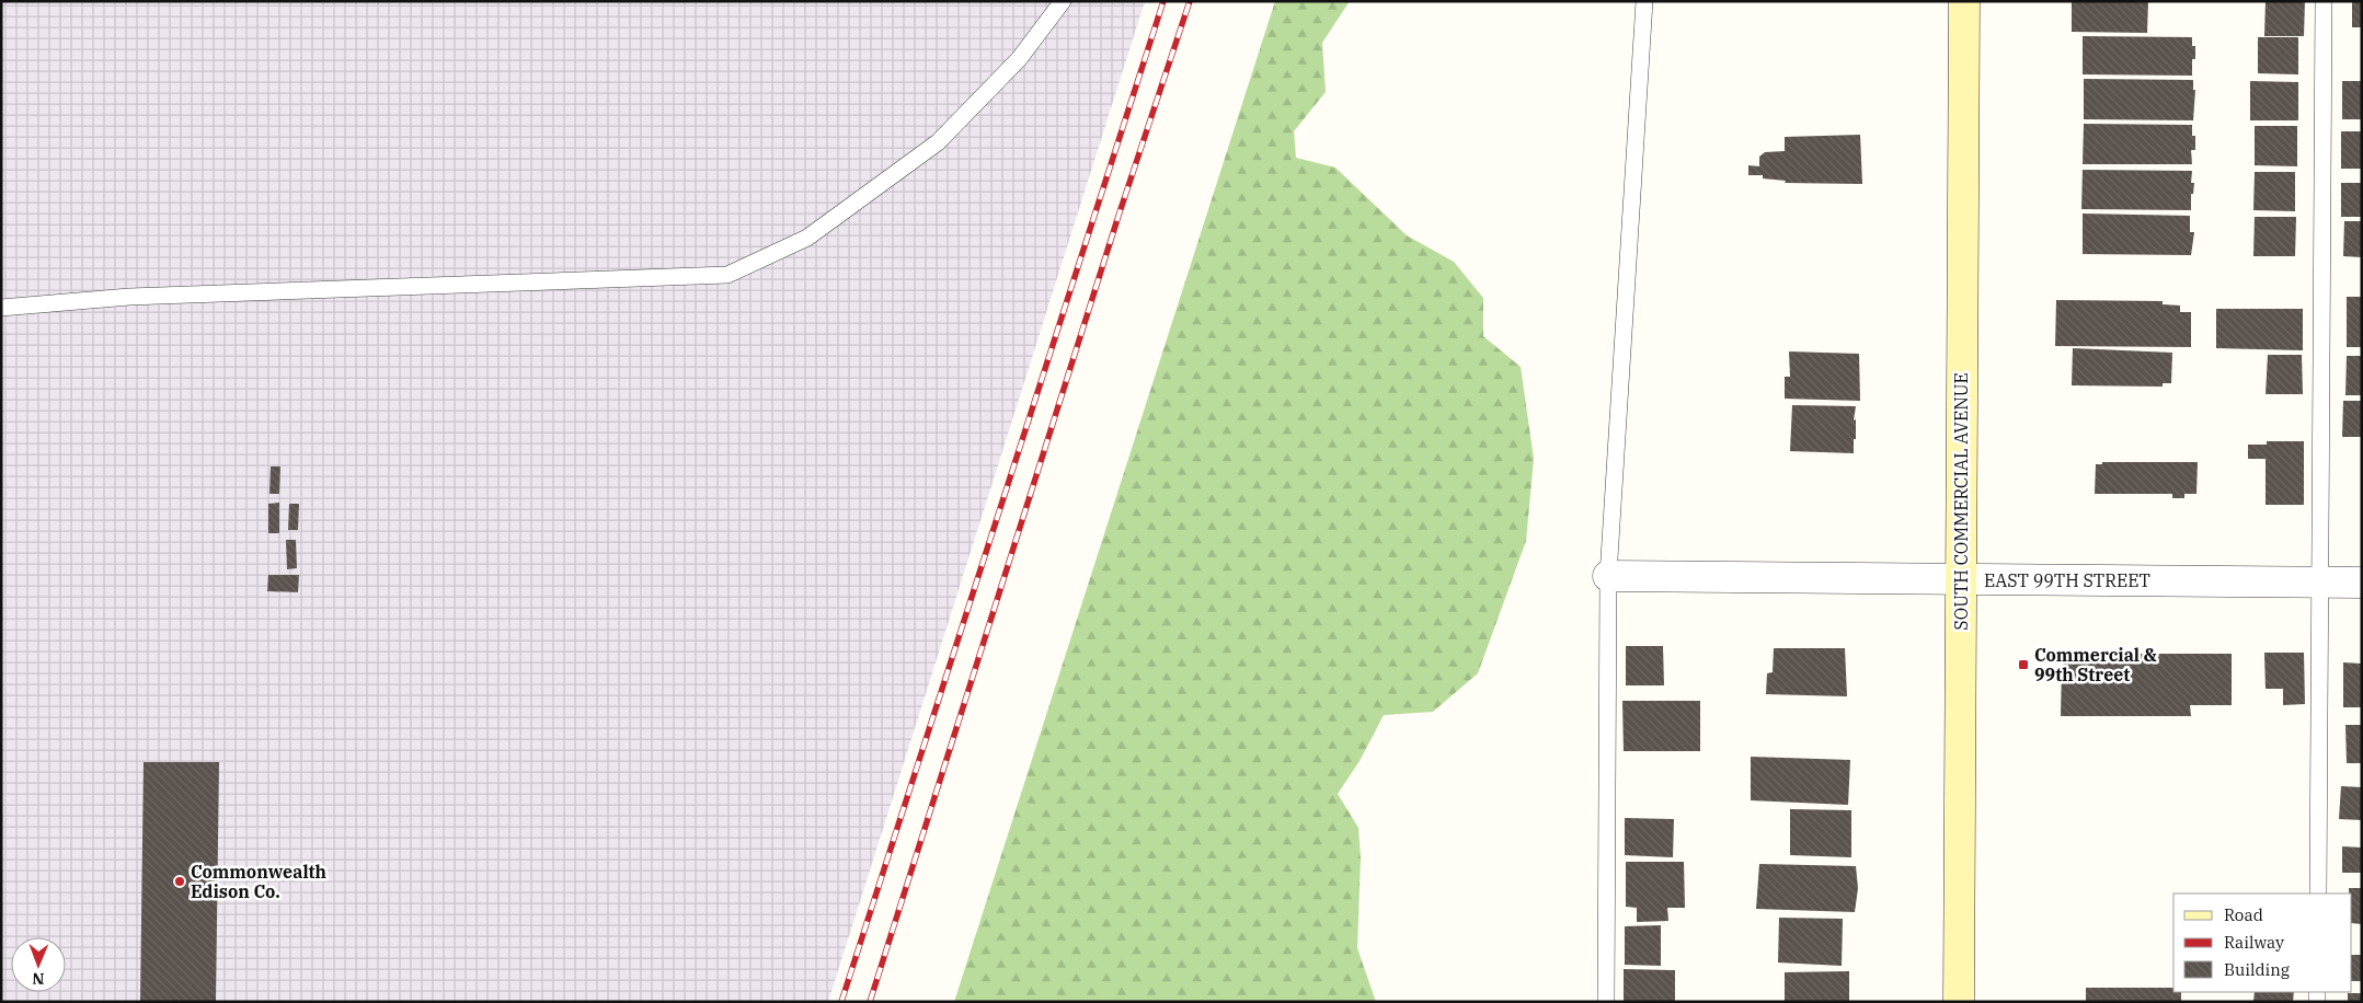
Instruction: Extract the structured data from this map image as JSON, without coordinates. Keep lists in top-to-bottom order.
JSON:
{
  "streets": {
    "main road": ["SOUTH COMMERCIAL AVENUE"],
    "street": ["EAST 99TH STREET"]
  },
  "crossings": [
    ["SOUTH COMMERCIAL AVENUE", "EAST 99TH STREET"]
  ],
  "places": {
    "transit": ["Commercial & 99th Street"],
    "other": ["Commonwealth Edison Co."]
  },
  "legend": ["Road", "Railway", "Building"],
  "north": "bottom"
}
